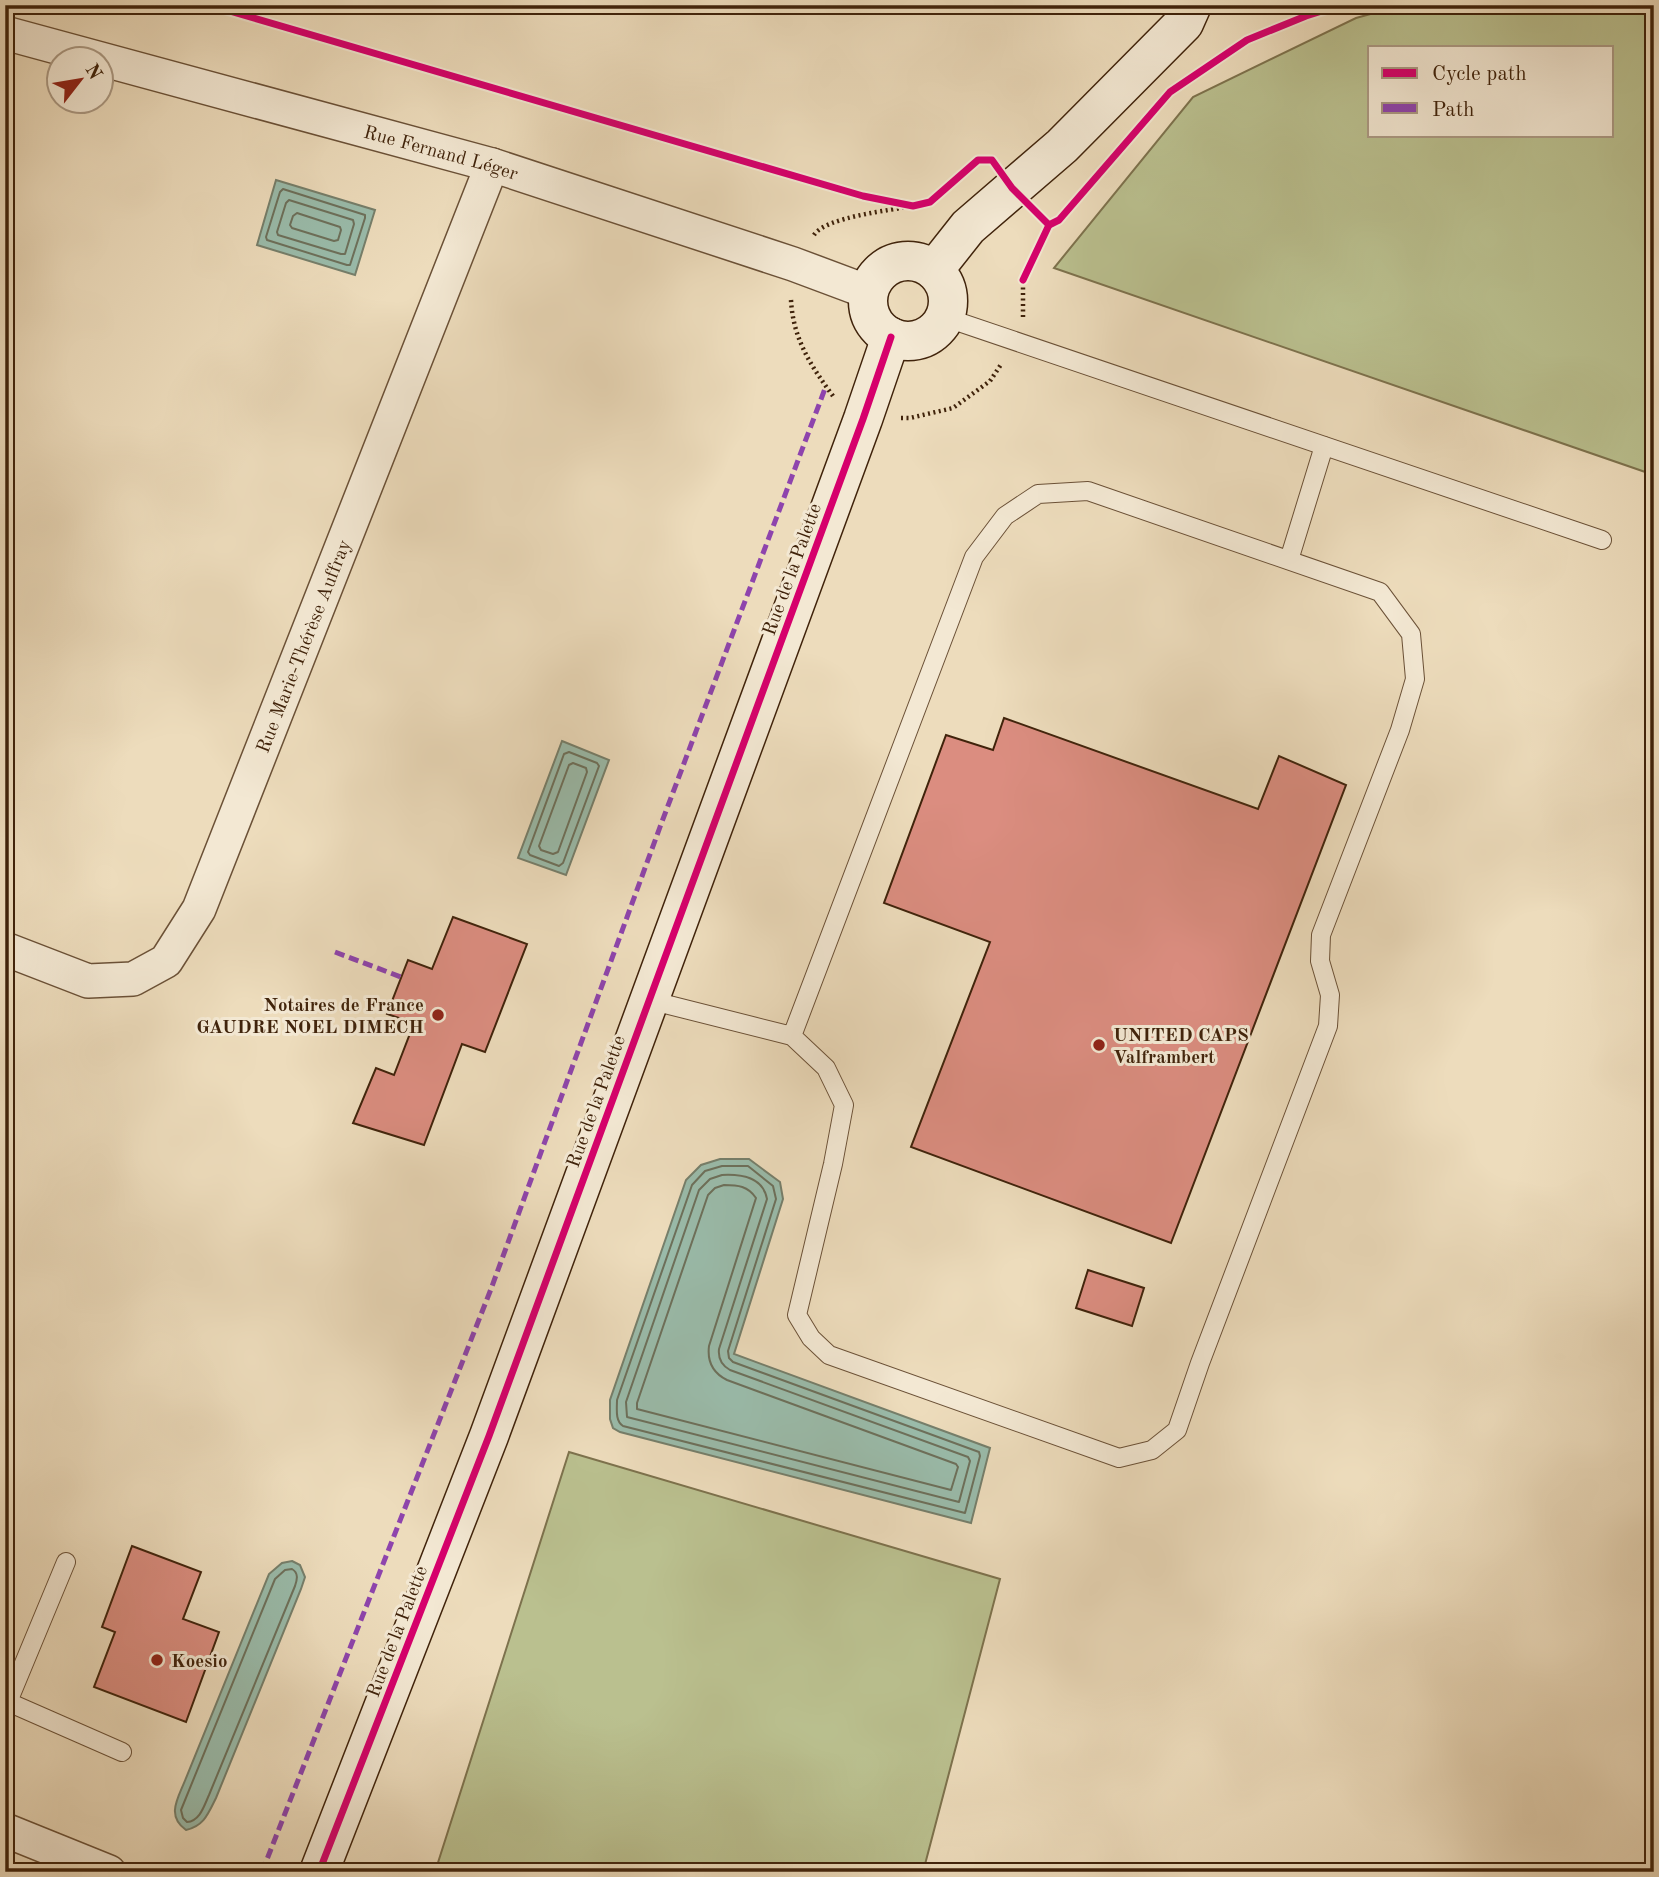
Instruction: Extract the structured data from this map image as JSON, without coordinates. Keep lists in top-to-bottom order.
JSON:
{
  "streets": {
    "street": ["Rue Fernand Léger", "Rue de la Palette", "Rue Marie-Thérèse Auffray"]
  },
  "crossings": [
    ["Rue Fernand Léger", "Rue de la Palette"],
    ["Rue Fernand Léger", "Rue Marie-Thérèse Auffray"]
  ],
  "places": ["Notaires de France GAUDRE NOEL DIMECH", "UNITED CAPS Valframbert", "Koesio"],
  "legend": ["Cycle path", "Path"],
  "north": "top right"
}
